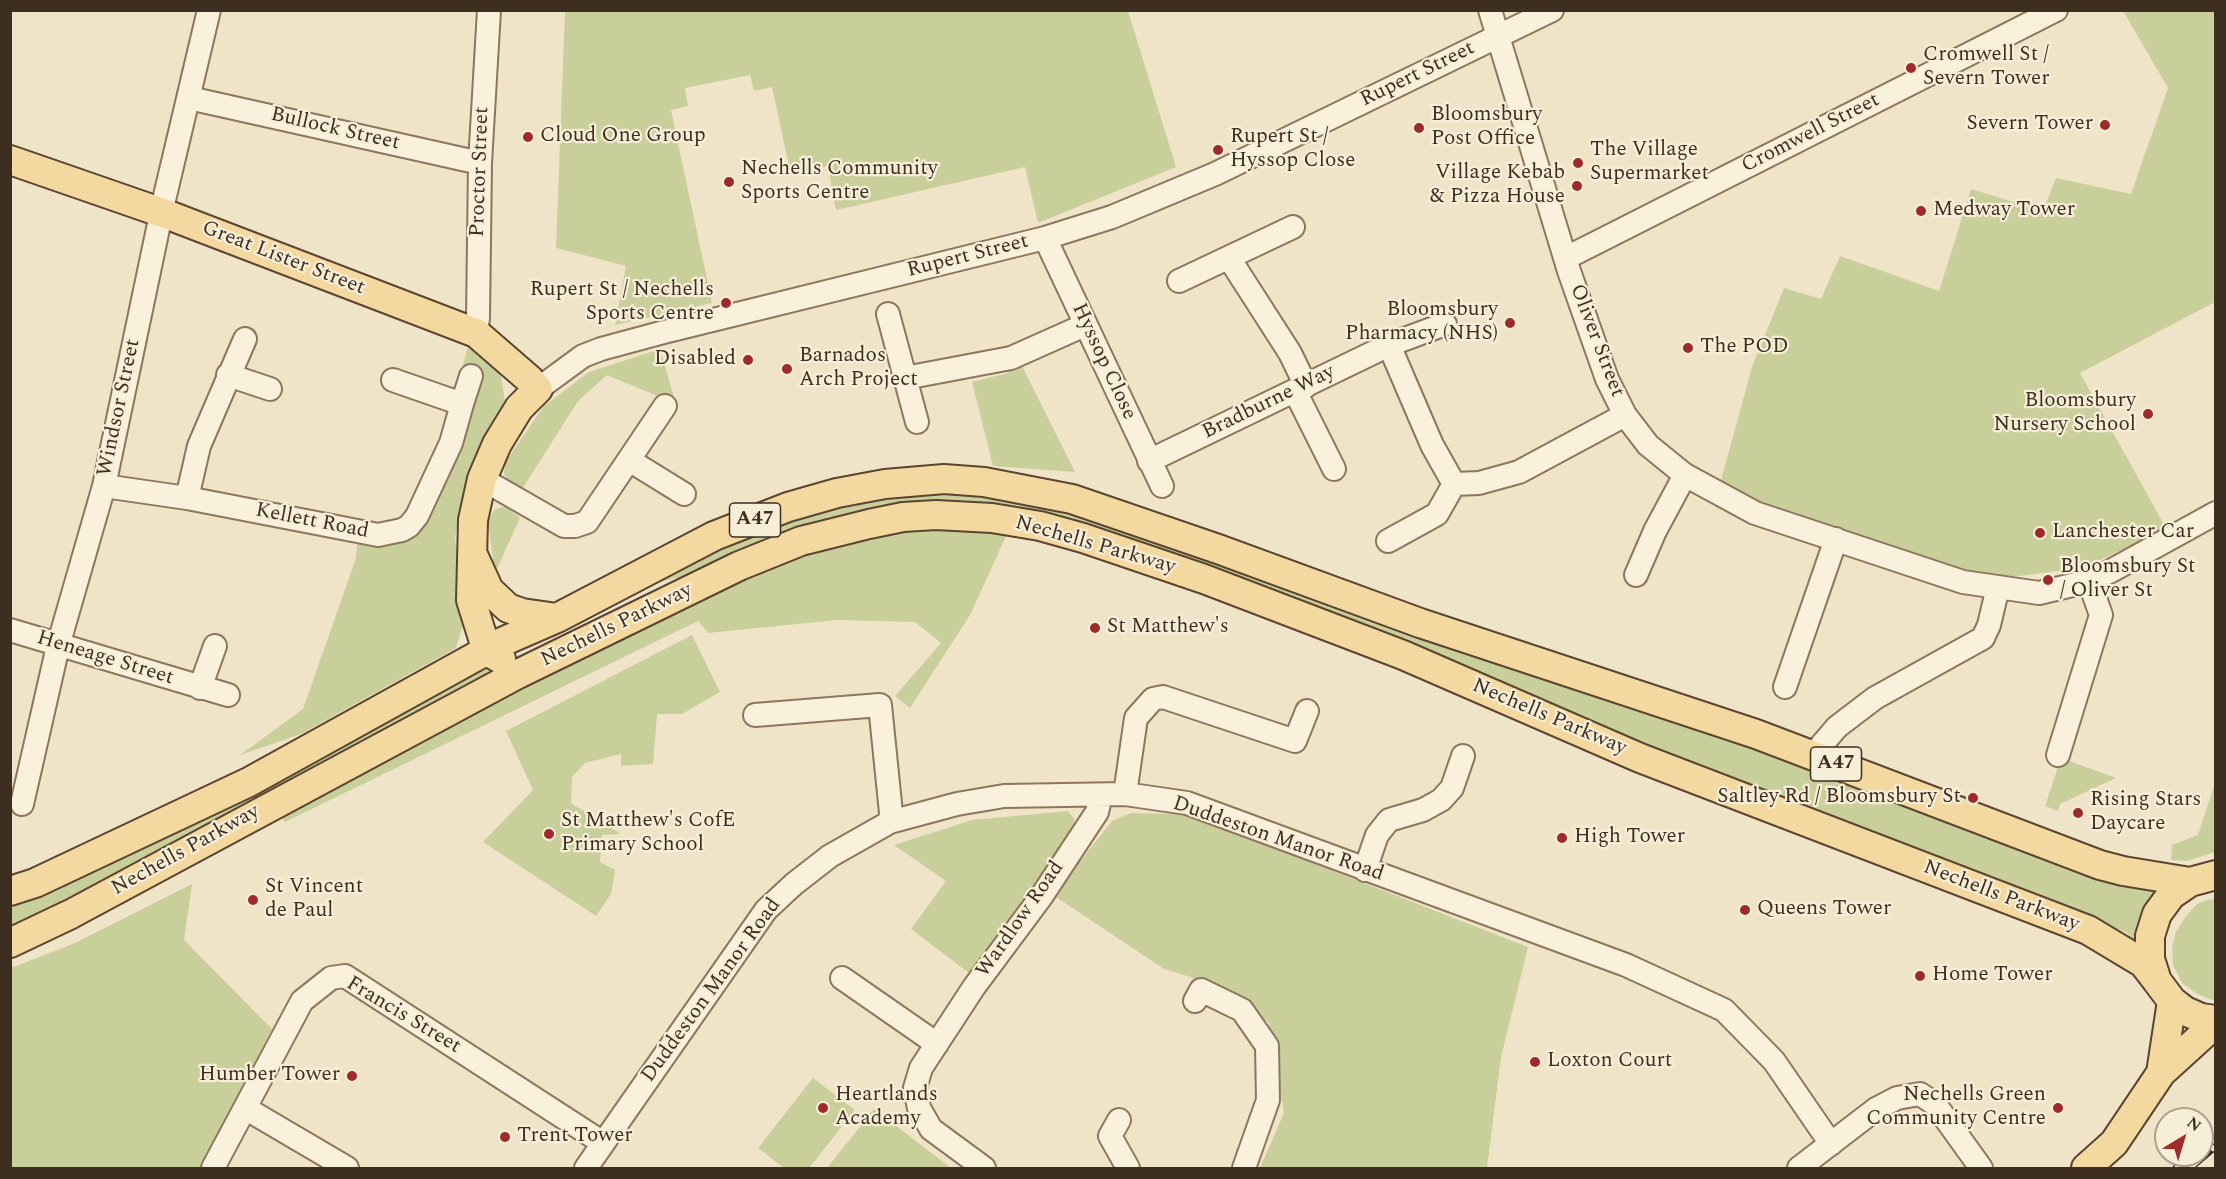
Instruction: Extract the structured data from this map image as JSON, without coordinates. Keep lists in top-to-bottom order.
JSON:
{
  "streets": {
    "main road": [
      "Rupert Street",
      "Great Lister Street",
      "A47",
      "Nechells Parkway"
    ],
    "street": [
      "Bullock Street",
      "Cromwell Street",
      "Proctor Street",
      "Oliver Street",
      "Hyssop Close",
      "Bradburne Way",
      "Windsor Street",
      "Kellett Road",
      "Heneage Street",
      "Duddeston Manor Road",
      "Wardlow Road",
      "Francis Street"
    ]
  },
  "crossings": [
    ["Rupert Street", "Great Lister Street"],
    ["Rupert Street", "Oliver Street"],
    ["Rupert Street", "Hyssop Close"],
    ["Rupert Street", "Nechells Parkway"],
    ["Bullock Street", "Proctor Street"],
    ["Bullock Street", "Windsor Street"],
    ["Cromwell Street", "Oliver Street"],
    ["Proctor Street", "Great Lister Street"],
    ["Great Lister Street", "Windsor Street"],
    ["Hyssop Close", "Bradburne Way"],
    ["Windsor Street", "Kellett Road"],
    ["Windsor Street", "Heneage Street"],
    ["A47", "Nechells Parkway"],
    ["Duddeston Manor Road", "Wardlow Road"],
    ["Duddeston Manor Road", "Francis Street"]
  ],
  "places": [
    "Cromwell St / Severn Tower",
    "Severn Tower",
    "Bloomsbury Post Office",
    "Cloud One Group",
    "Rupert St / Hyssop Close",
    "The Village Supermarket",
    "Nechells Community Sports Centre",
    "Village Kebab & Pizza House",
    "Medway Tower",
    "Rupert St / Nechells Sports Centre",
    "Bloomsbury Pharmacy (NHS)",
    "The POD",
    "Disabled",
    "Barnados Arch Project",
    "Bloomsbury Nursery School",
    "Lanchester Car",
    "Bloomsbury St / Oliver St",
    "St Matthew's",
    "Saltley Rd / Bloomsbury St",
    "Rising Stars Daycare",
    "St Matthew's CofE Primary School",
    "High Tower",
    "St Vincent de Paul",
    "Queens Tower",
    "Home Tower",
    "Loxton Court",
    "Humber Tower",
    "Heartlands Academy",
    "Nechells Green Community Centre",
    "Trent Tower"
  ],
  "north": "top right"
}
